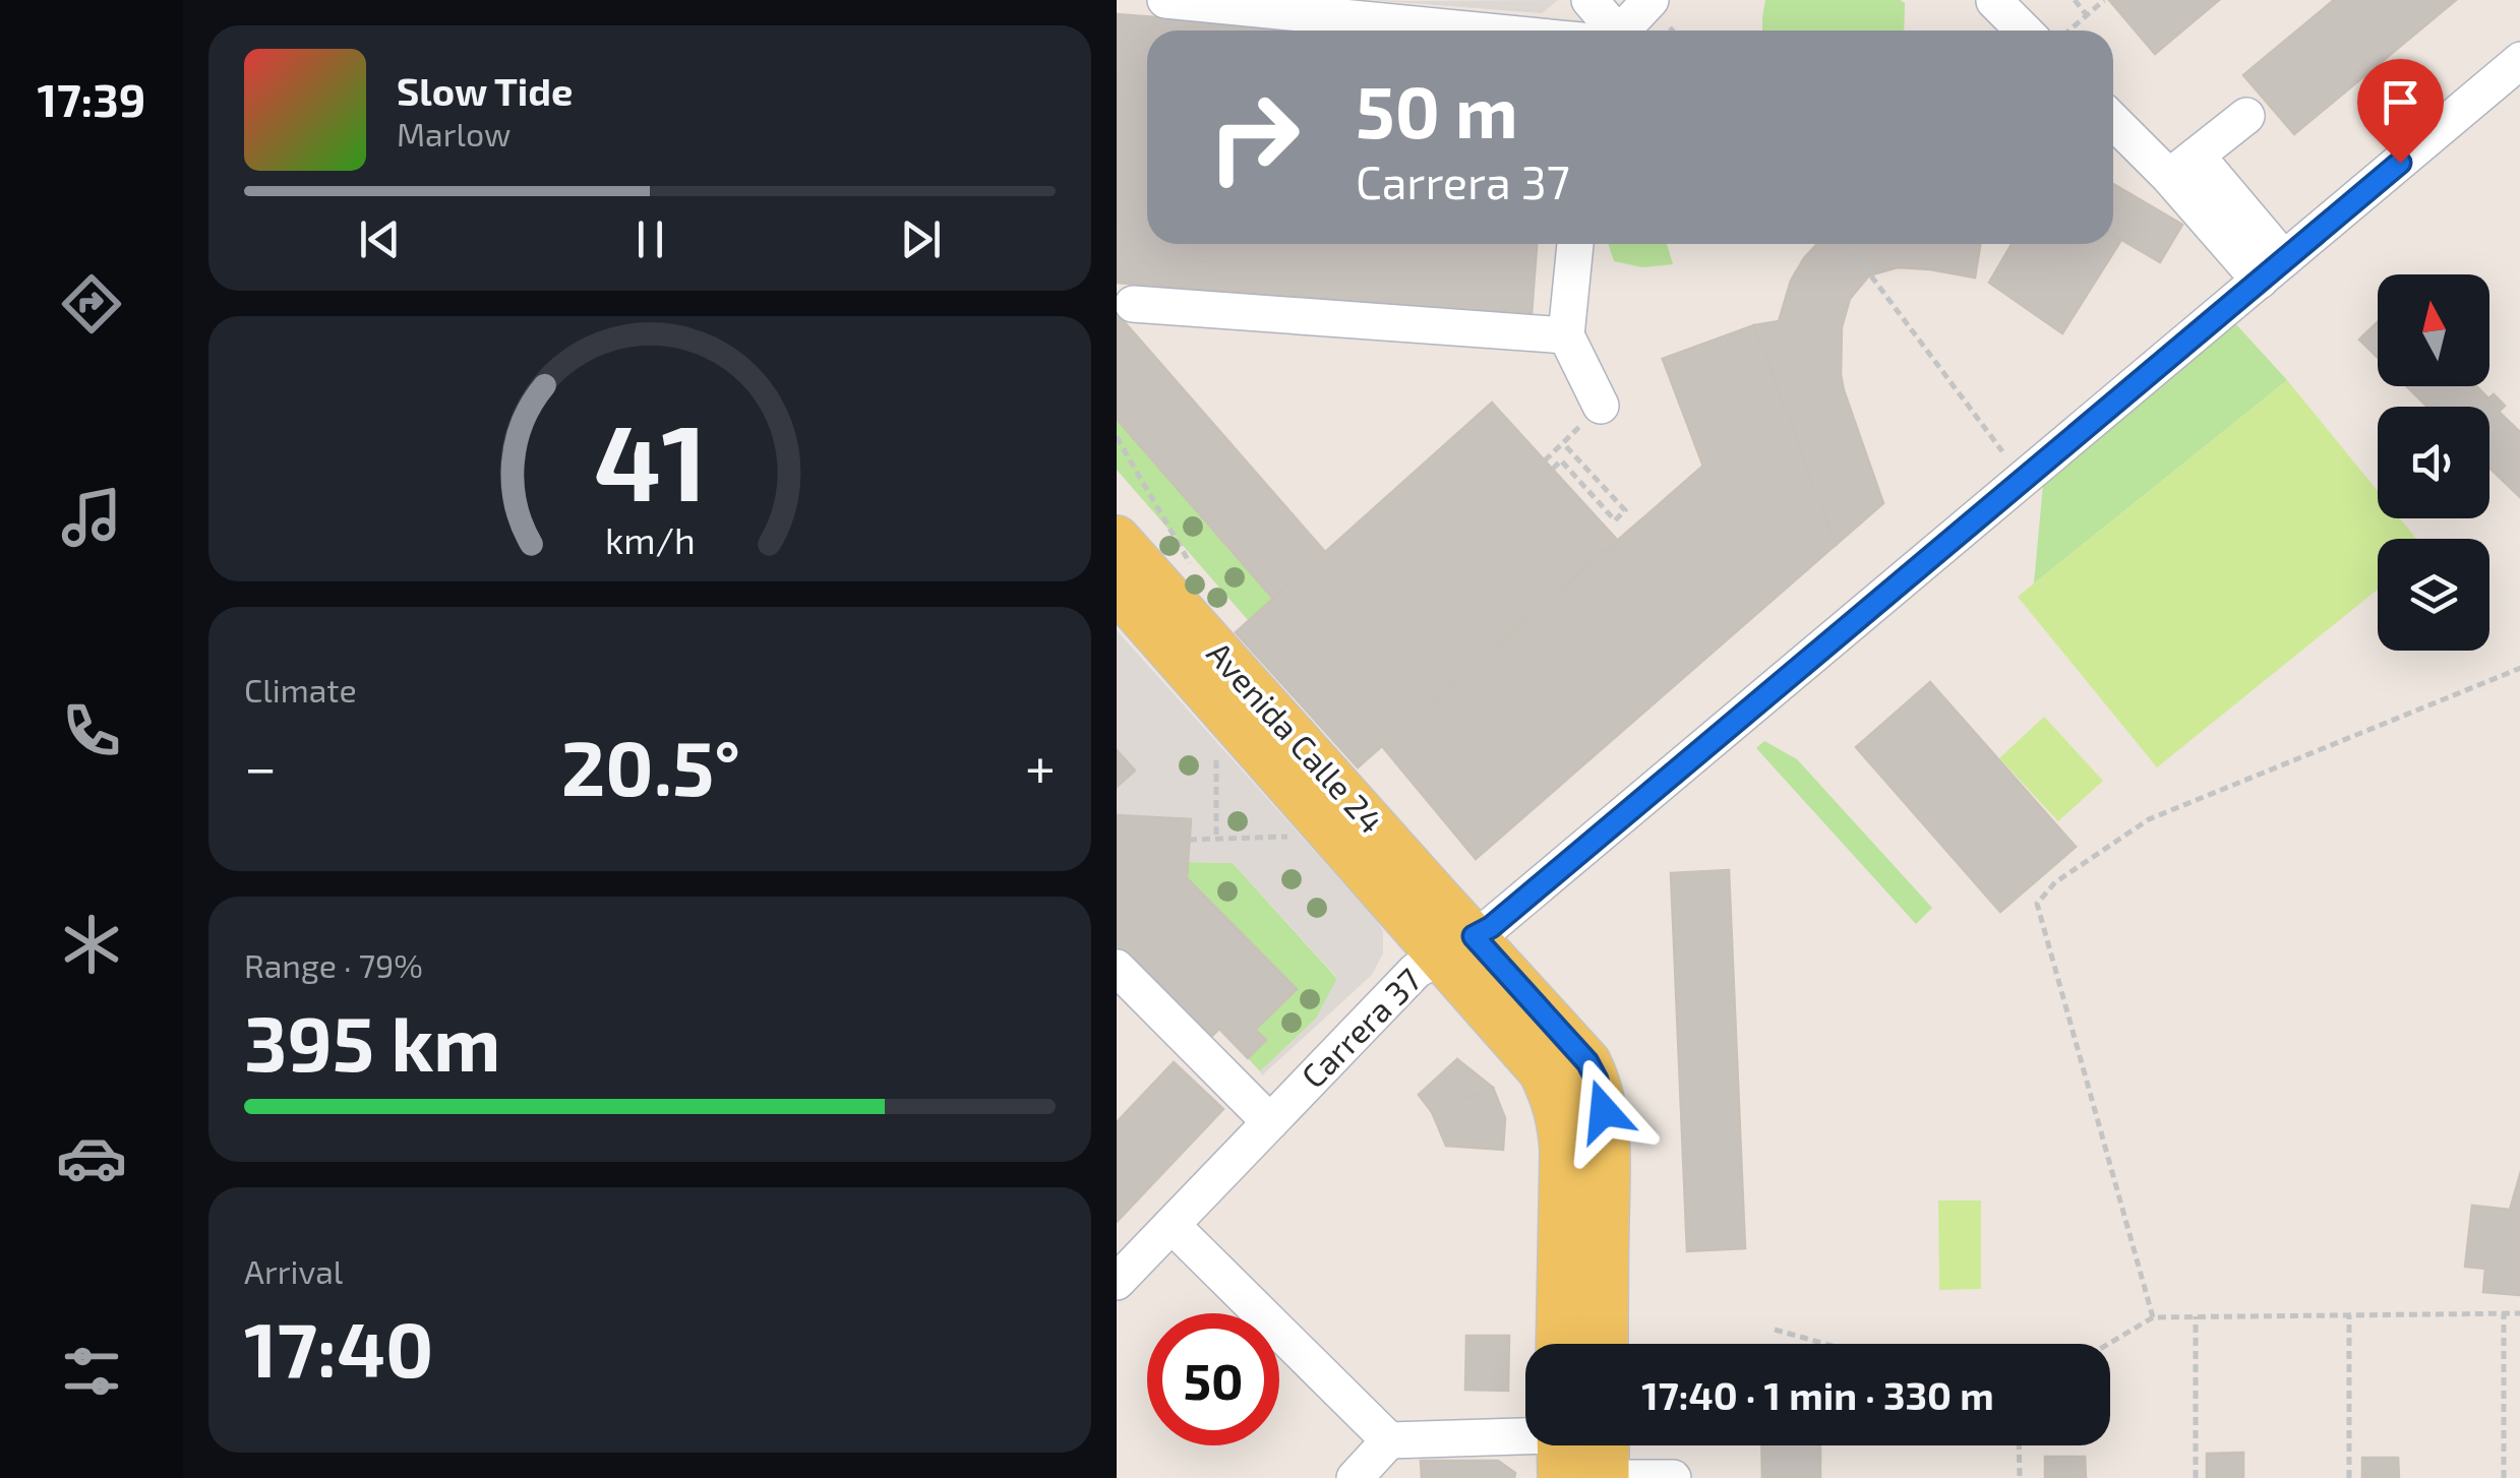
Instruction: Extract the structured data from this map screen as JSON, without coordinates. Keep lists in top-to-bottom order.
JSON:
{
  "streets": {
    "main road": ["Avenida Calle 24"],
    "street": ["Carrera 37"]
  },
  "crossings": [
    ["Avenida Calle 24", "Carrera 37"]
  ],
  "north": "top",
  "page": {
    "tabs": "17:39",
    "turn": ["50 m", "Carrera 37"],
    "song": ["Slow Tide", "Marlow"],
    "tile": [
      "Climate",
      ["Range · 79%", "395 km"],
      ["Arrival", "17:40"]
    ],
    "heat": ["−", "20.5°", "+"],
    "limit": "50",
    "trip": "17:40 · 1 min · 330 m",
    "gauge": ["41", "km/h"]
  }
}
